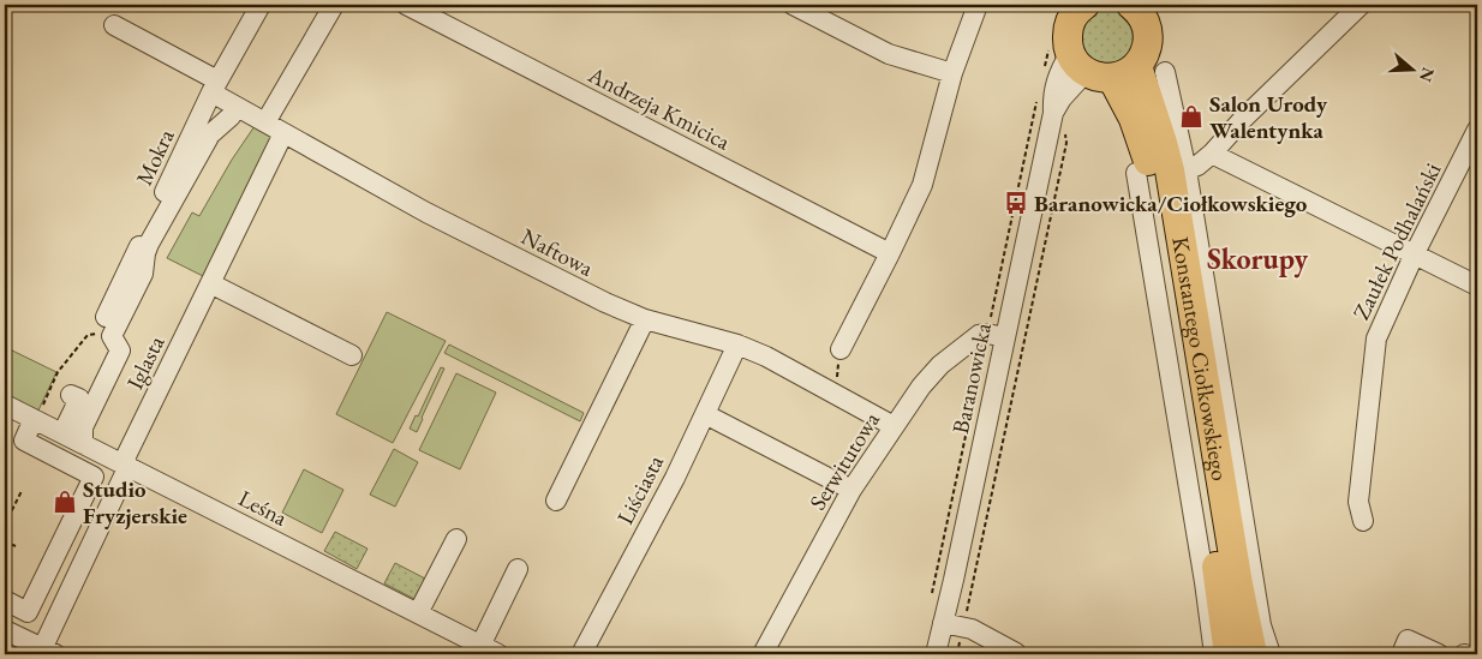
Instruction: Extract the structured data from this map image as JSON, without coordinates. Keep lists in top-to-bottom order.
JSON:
{
  "streets": {
    "highway": ["Konstantego Ciołkowskiego"],
    "street": [
      "Andrzeja Kmicica",
      "Mokra",
      "Zaułek Podhalański",
      "Naftowa",
      "Iglasta",
      "Baranowicka",
      "Serwitutowa",
      "Liściasta",
      "Leśna"
    ]
  },
  "crossings": [
    ["Mokra", "Naftowa"],
    ["Naftowa", "Iglasta"],
    ["Naftowa", "Serwitutowa"],
    ["Naftowa", "Liściasta"],
    ["Konstantego Ciołkowskiego", "Baranowicka"],
    ["Iglasta", "Leśna"],
    ["Baranowicka", "Serwitutowa"]
  ],
  "districts": ["Skorupy"],
  "places": {
    "shop": ["Salon Urody Walentynka", "Studio Fryzjerskie"],
    "bus stop": ["Baranowicka/Ciołkowskiego"]
  },
  "north": "right"
}
